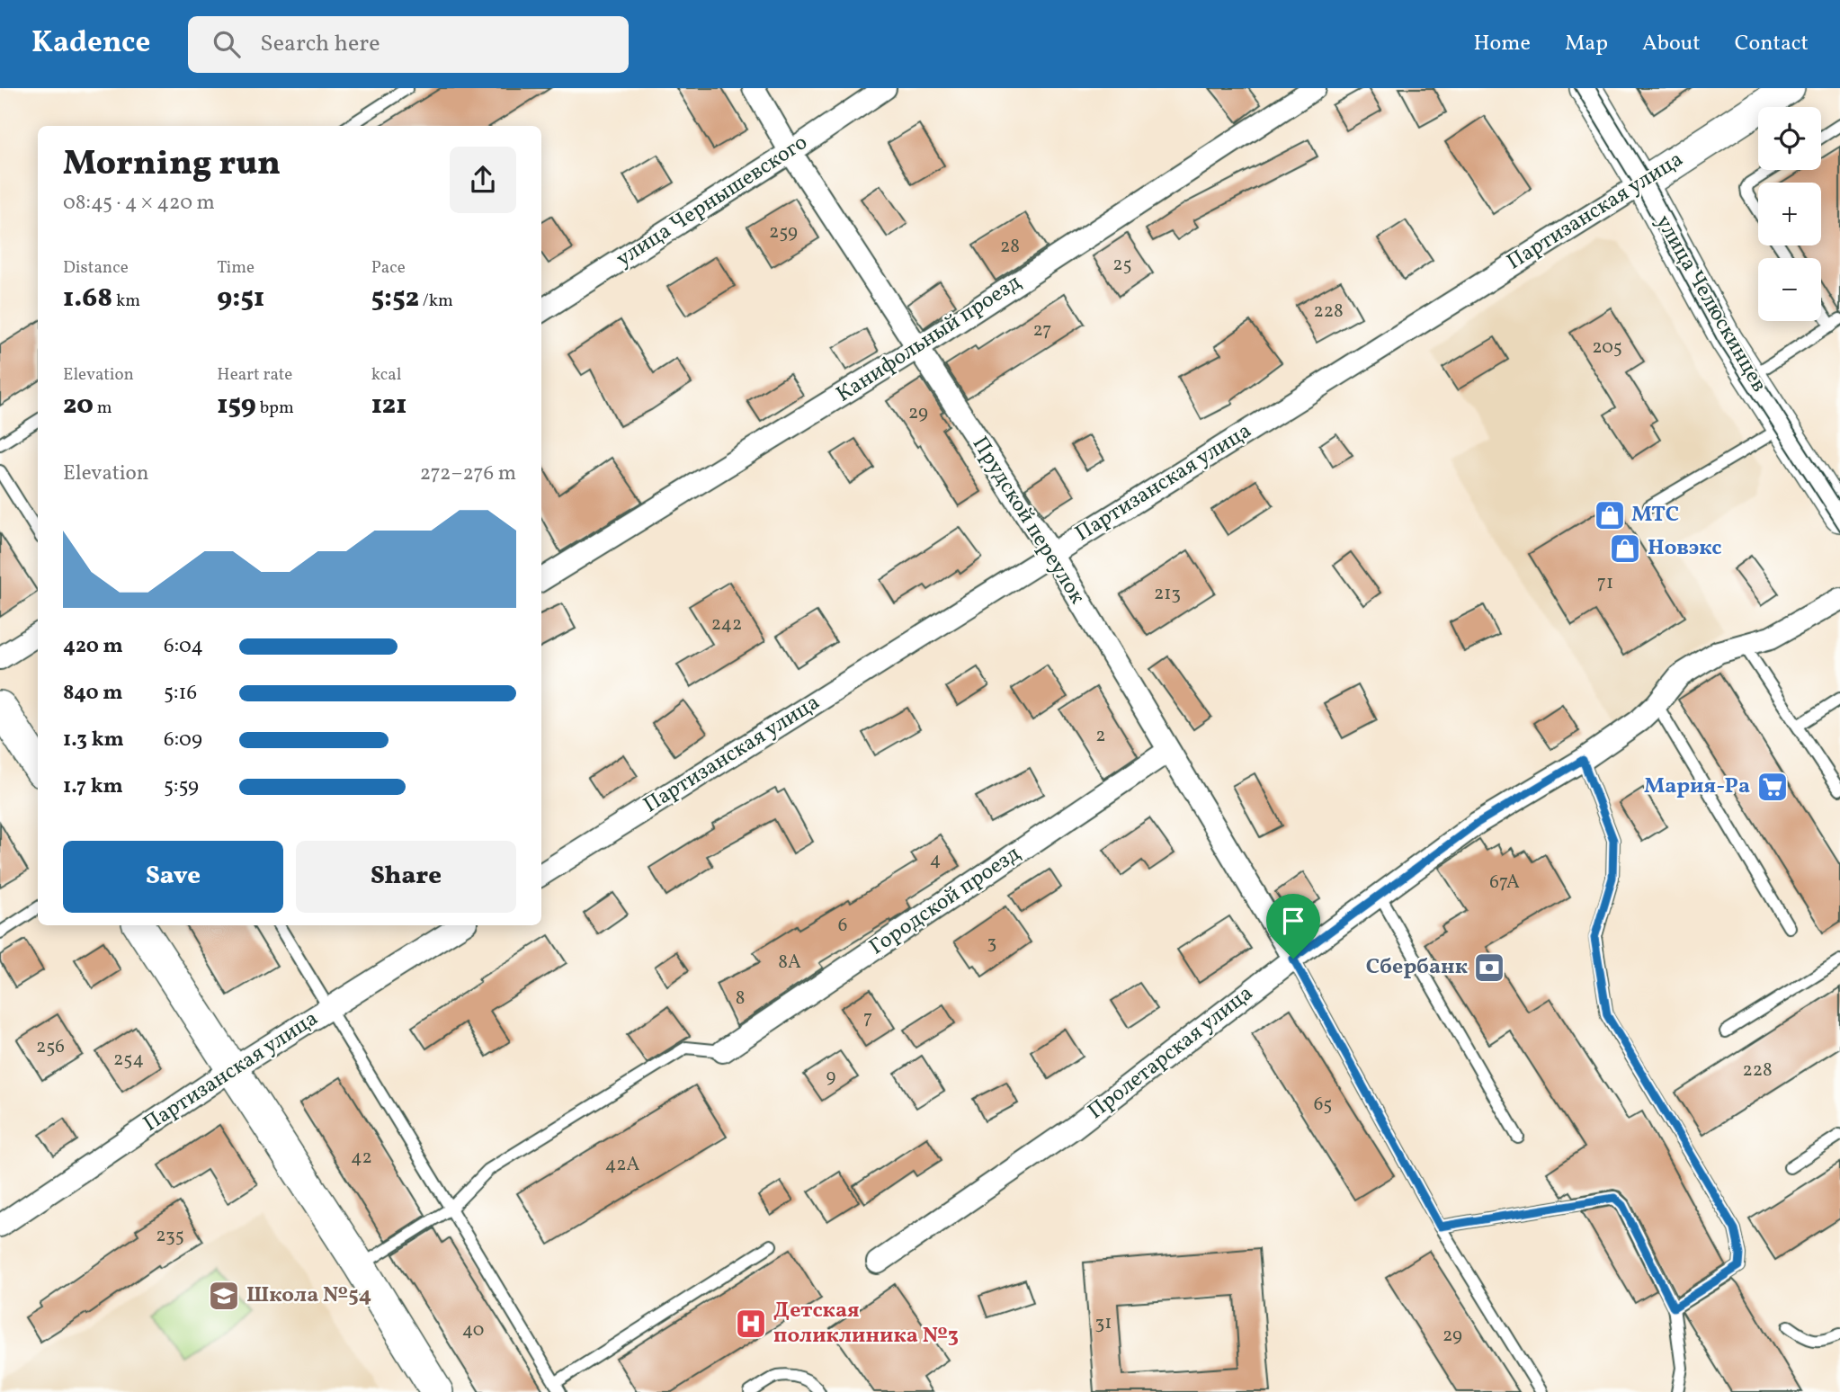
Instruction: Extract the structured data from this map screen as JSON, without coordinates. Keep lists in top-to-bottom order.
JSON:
{
  "streets": {
    "main road": ["Партизанская улица", "улица Челюскинцев"],
    "street": [
      "улица Чернышевского",
      "Канифольный проезд",
      "Прудской переулок",
      "Городской проезд",
      "Пролетарская улица"
    ]
  },
  "crossings": [
    ["улица Чернышевского", "Прудской переулок"],
    ["Партизанская улица", "улица Челюскинцев"],
    ["Партизанская улица", "Прудской переулок"],
    ["Канифольный проезд", "Прудской переулок"],
    ["Прудской переулок", "Городской проезд"],
    ["Прудской переулок", "Пролетарская улица"]
  ],
  "places": {
    "shop": ["МТС", "Новэкс"],
    "supermarket": ["Мария-Ра"],
    "bank": ["Сбербанк"],
    "school or university": ["Школа №54"],
    "hospital": ["Детская поликлиника №3"]
  },
  "house_numbers": [
    "259",
    "28",
    "25",
    "228",
    "27",
    "205",
    "29",
    "71",
    "213",
    "242",
    "2",
    "4",
    "67А",
    "6",
    "3",
    "8А",
    "8",
    "7",
    "256",
    "254",
    "228",
    "9",
    "65",
    "42",
    "42А",
    "235",
    "31",
    "40",
    "29"
  ],
  "page": {
    "header": "Kadence",
    "search": "Search here",
    "nav": [
      "Home",
      "Map",
      "About",
      "Contact"
    ],
    "map_buttons": ["+", "−"],
    "heading": ["Morning run", "08:45 · 4 × 420 m"],
    "stats": [
      ["Distance", "1.68 km"],
      ["Time", "9:51"],
      ["Pace", "5:52 /km"],
      ["Elevation", "20 m"],
      ["Heart rate", "159 bpm"],
      ["kcal", "121"]
    ],
    "chart": ["Elevation", "272–276 m"],
    "list": [
      {
        "name": "420 m",
        "note": "6:04"
      },
      {
        "name": "840 m",
        "note": "5:16"
      },
      {
        "name": "1.3 km",
        "note": "6:09"
      },
      {
        "name": "1.7 km",
        "note": "5:59"
      }
    ],
    "buttons": ["Save", "Share"]
  }
}
